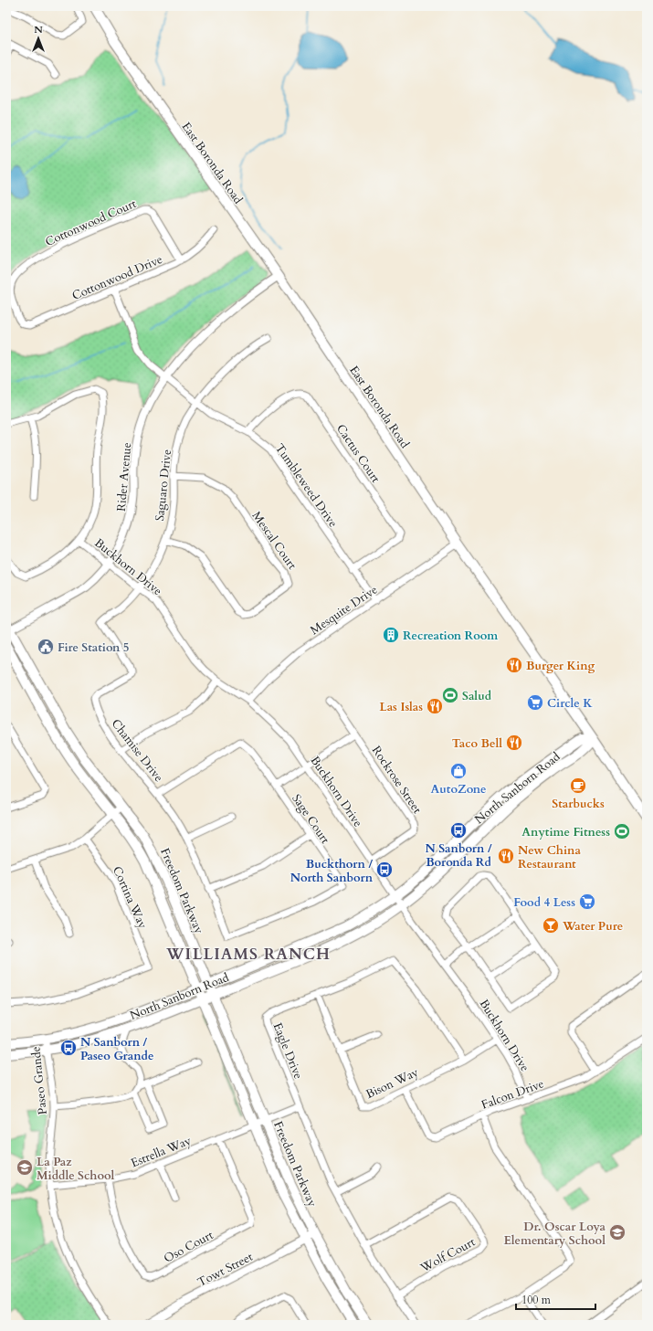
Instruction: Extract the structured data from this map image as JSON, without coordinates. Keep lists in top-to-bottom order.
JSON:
{
  "streets": {
    "main road": ["East Boronda Road", "North Sanborn Road", "Freedom Parkway"],
    "street": [
      "Cottonwood Court",
      "Cottonwood Drive",
      "Cactus Court",
      "Rider Avenue",
      "Saguaro Drive",
      "Tumbleweed Drive",
      "Mescal Court",
      "Buckhorn Drive",
      "Mesquite Drive",
      "Chamise Drive",
      "Rockrose Street",
      "Sage Court",
      "Cortina Way",
      "Eagle Drive",
      "Paseo Grande",
      "Bison Way",
      "Falcon Drive",
      "Estrella Way",
      "Oso Court",
      "Wolf Court",
      "Towt Street"
    ]
  },
  "crossings": [
    ["East Boronda Road", "Rider Avenue"],
    ["East Boronda Road", "Mesquite Drive"],
    ["East Boronda Road", "North Sanborn Road"],
    ["Cottonwood Court", "Cottonwood Drive"],
    ["Cottonwood Drive", "Tumbleweed Drive"],
    ["Cactus Court", "Tumbleweed Drive"],
    ["Rider Avenue", "Tumbleweed Drive"],
    ["Rider Avenue", "Buckhorn Drive"],
    ["Rider Avenue", "Freedom Parkway"],
    ["Saguaro Drive", "Tumbleweed Drive"],
    ["Saguaro Drive", "Mescal Court"],
    ["Saguaro Drive", "Buckhorn Drive"],
    ["Saguaro Drive", "Chamise Drive"],
    ["Tumbleweed Drive", "Mesquite Drive"],
    ["Buckhorn Drive", "Mesquite Drive"],
    ["Buckhorn Drive", "Chamise Drive"],
    ["Buckhorn Drive", "Rockrose Street"],
    ["Buckhorn Drive", "North Sanborn Road"],
    ["Buckhorn Drive", "Bison Way"],
    ["Buckhorn Drive", "Falcon Drive"],
    ["Chamise Drive", "Sage Court"],
    ["North Sanborn Road", "Freedom Parkway"],
    ["North Sanborn Road", "Paseo Grande"],
    ["Freedom Parkway", "Estrella Way"],
    ["Freedom Parkway", "Towt Street"],
    ["Eagle Drive", "Bison Way"],
    ["Eagle Drive", "Estrella Way"],
    ["Eagle Drive", "Wolf Court"],
    ["Paseo Grande", "Estrella Way"],
    ["Bison Way", "Falcon Drive"],
    ["Estrella Way", "Oso Court"]
  ],
  "districts": ["WILLIAMS RANCH"],
  "places": {
    "building": ["Recreation Room"],
    "public building": ["Fire Station 5"],
    "restaurant": [
      "Burger King",
      "Las Islas",
      "Taco Bell",
      "New China Restaurant"
    ],
    "sports": ["Salud", "Anytime Fitness"],
    "supermarket": ["Circle K", "Food 4 Less"],
    "shop": ["AutoZone"],
    "cafe": ["Starbucks"],
    "bus stop": ["N Sanborn / Boronda Rd", "Buckthorn / North Sanborn", "N Sanborn / Paseo Grande"],
    "bar": ["Water Pure"],
    "school or university": ["La Paz Middle School", "Dr. Oscar Loya Elementary School"]
  },
  "scale_bar": "100 m",
  "north": "top"
}
